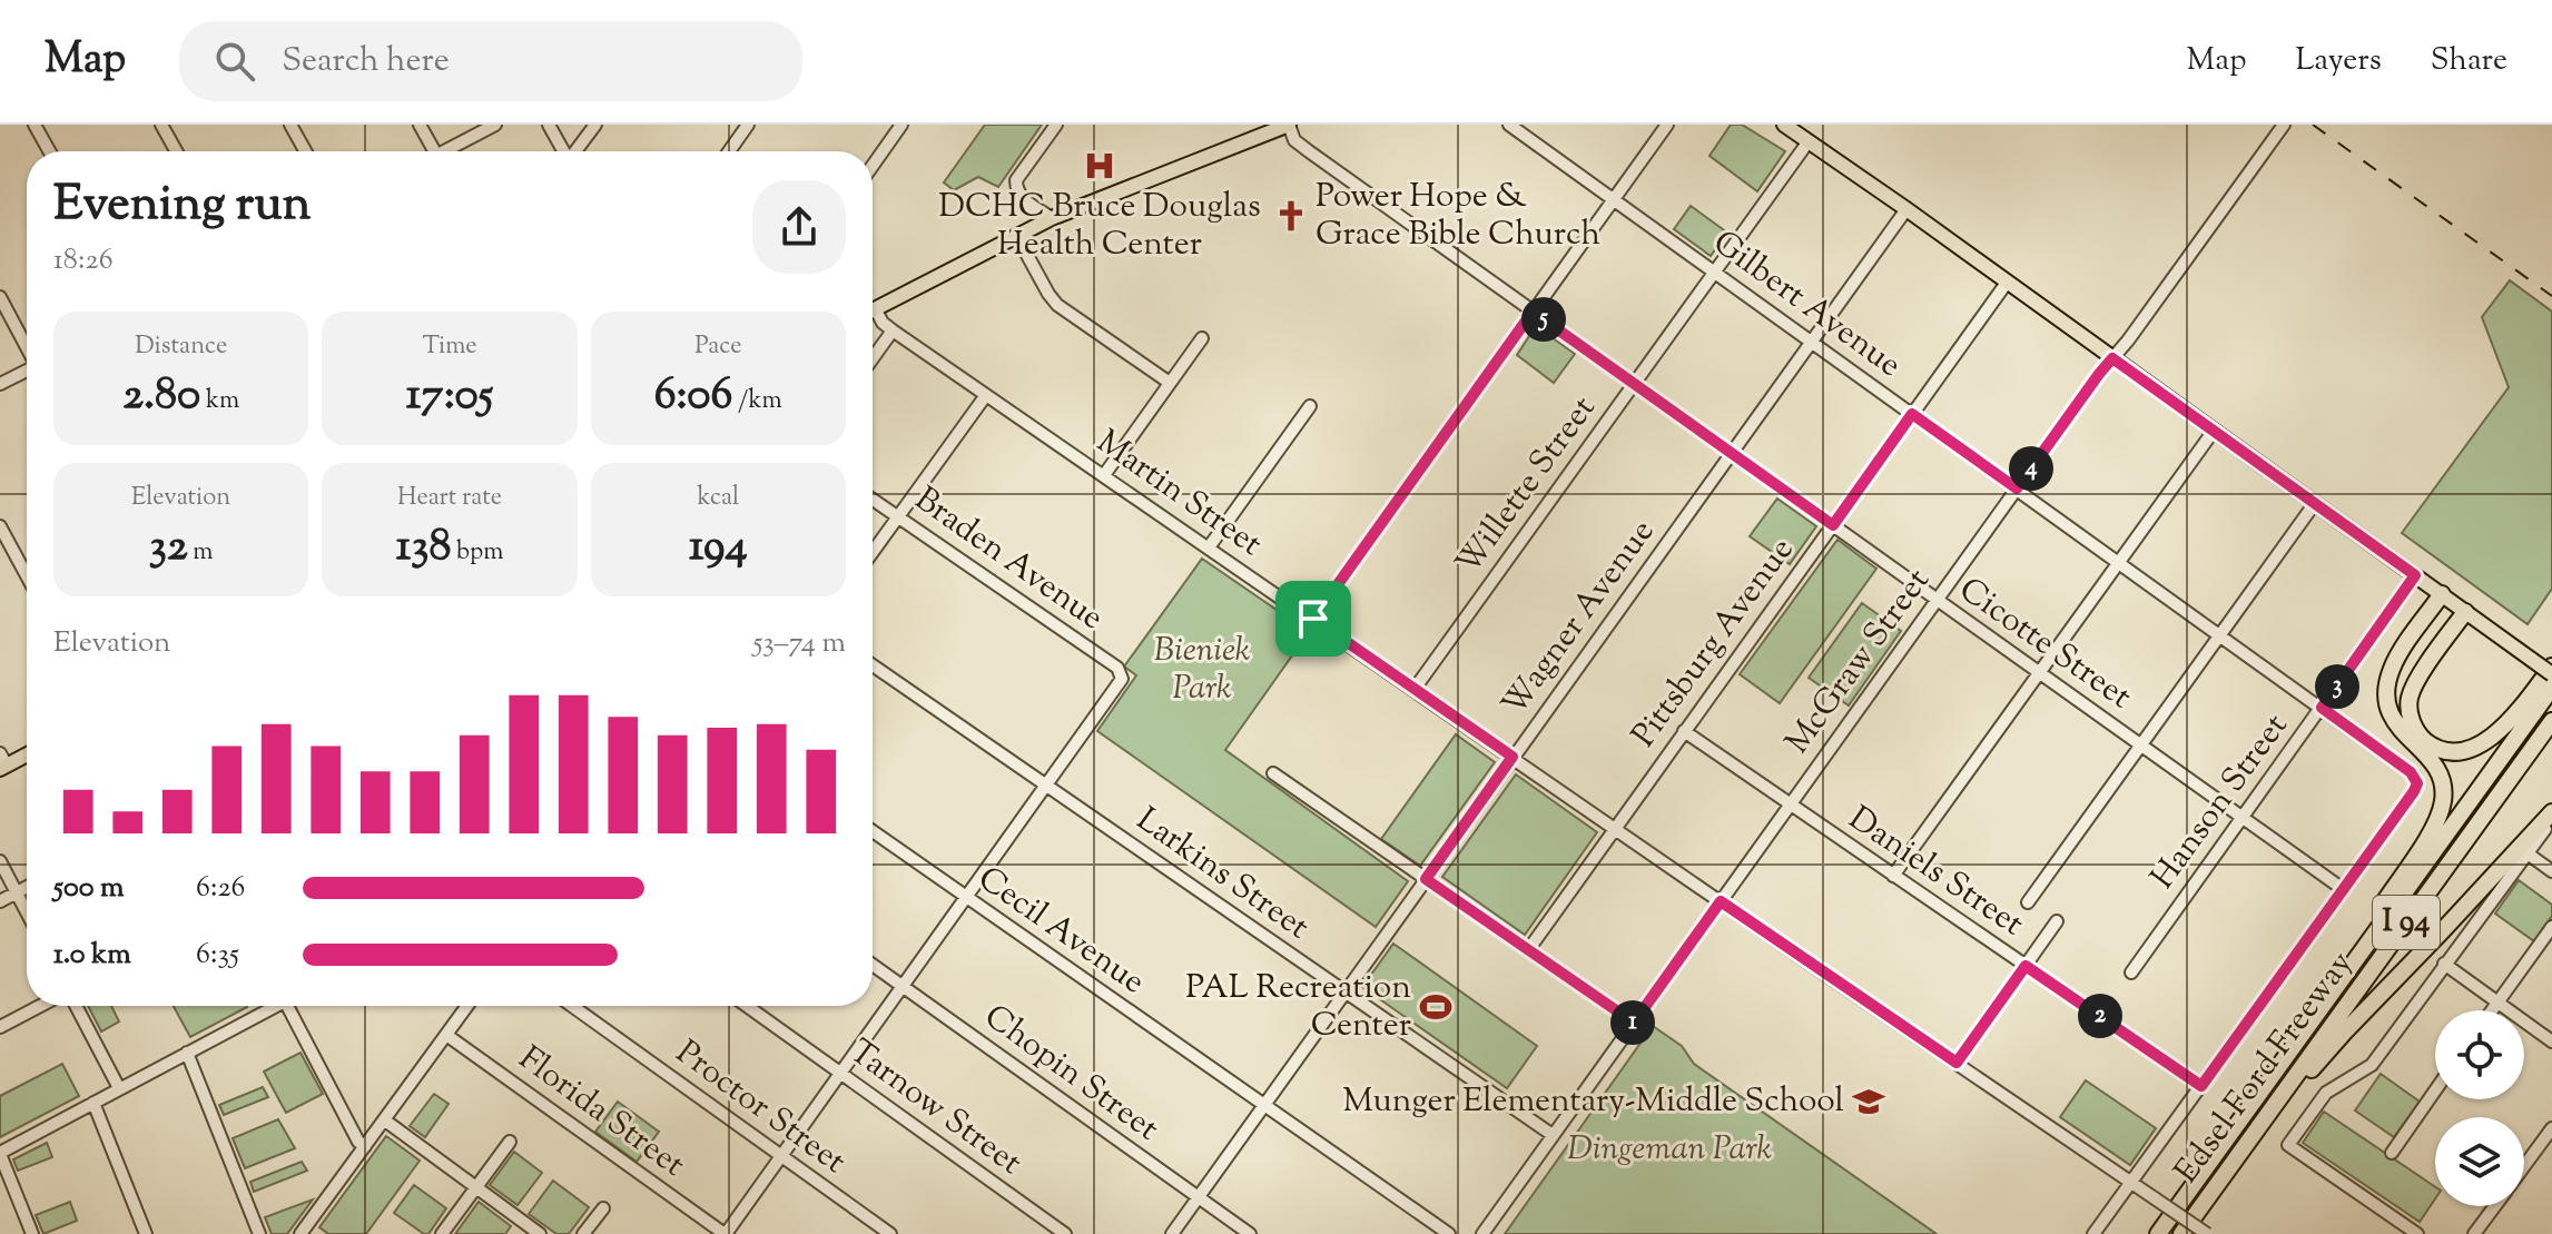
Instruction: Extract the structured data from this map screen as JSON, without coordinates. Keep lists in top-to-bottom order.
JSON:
{
  "streets": {
    "highway": ["I 94", "Edsel Ford Freeway"],
    "street": [
      "Gilbert Avenue",
      "Willette Street",
      "Martin Street",
      "Braden Avenue",
      "Wagner Avenue",
      "Pittsburg Avenue",
      "Cicotte Street",
      "McGraw Street",
      "Hanson Street",
      "Daniels Street",
      "Larkins Street",
      "Cecil Avenue",
      "Chopin Street",
      "Proctor Street",
      "Tarnow Street",
      "Florida Street"
    ]
  },
  "crossings": [
    ["Gilbert Avenue", "Willette Street"],
    ["Gilbert Avenue", "Wagner Avenue"],
    ["Gilbert Avenue", "Pittsburg Avenue"],
    ["Gilbert Avenue", "Cicotte Street"],
    ["Gilbert Avenue", "McGraw Street"],
    ["Gilbert Avenue", "Hanson Street"],
    ["Willette Street", "Martin Street"],
    ["Willette Street", "Cicotte Street"],
    ["Martin Street", "Wagner Avenue"],
    ["Martin Street", "Pittsburg Avenue"],
    ["Martin Street", "McGraw Street"],
    ["Braden Avenue", "Larkins Street"],
    ["Wagner Avenue", "Cicotte Street"],
    ["Wagner Avenue", "Larkins Street"],
    ["Wagner Avenue", "Cecil Avenue"],
    ["Wagner Avenue", "Chopin Street"],
    ["Pittsburg Avenue", "Cicotte Street"],
    ["Pittsburg Avenue", "Daniels Street"],
    ["Cicotte Street", "McGraw Street"],
    ["Cicotte Street", "Hanson Street"],
    ["McGraw Street", "Daniels Street"],
    ["McGraw Street", "Larkins Street"]
  ],
  "parks": ["Bieniek Park", "Dingeman Park"],
  "places": {
    "hospital": ["DCHC Bruce Douglas Health Center"],
    "church": ["Power Hope & Grace Bible Church"],
    "sports": ["PAL Recreation Center"],
    "school or university": ["Munger Elementary-Middle School"]
  },
  "page": {
    "header": "Map",
    "search": "Search here",
    "nav": ["Map", "Layers", "Share"],
    "heading": ["Evening run", "18:26"],
    "pins": [
      "5",
      "4",
      "3",
      "2",
      "1"
    ],
    "stats": [
      ["Distance", "2.80 km"],
      ["Time", "17:05"],
      ["Pace", "6:06 /km"],
      ["Elevation", "32 m"],
      ["Heart rate", "138 bpm"],
      ["kcal", "194"]
    ],
    "chart": ["Elevation", "53–74 m"],
    "list": [
      {
        "name": "500 m",
        "note": "6:26"
      },
      {
        "name": "1.0 km",
        "note": "6:35"
      }
    ]
  }
}
